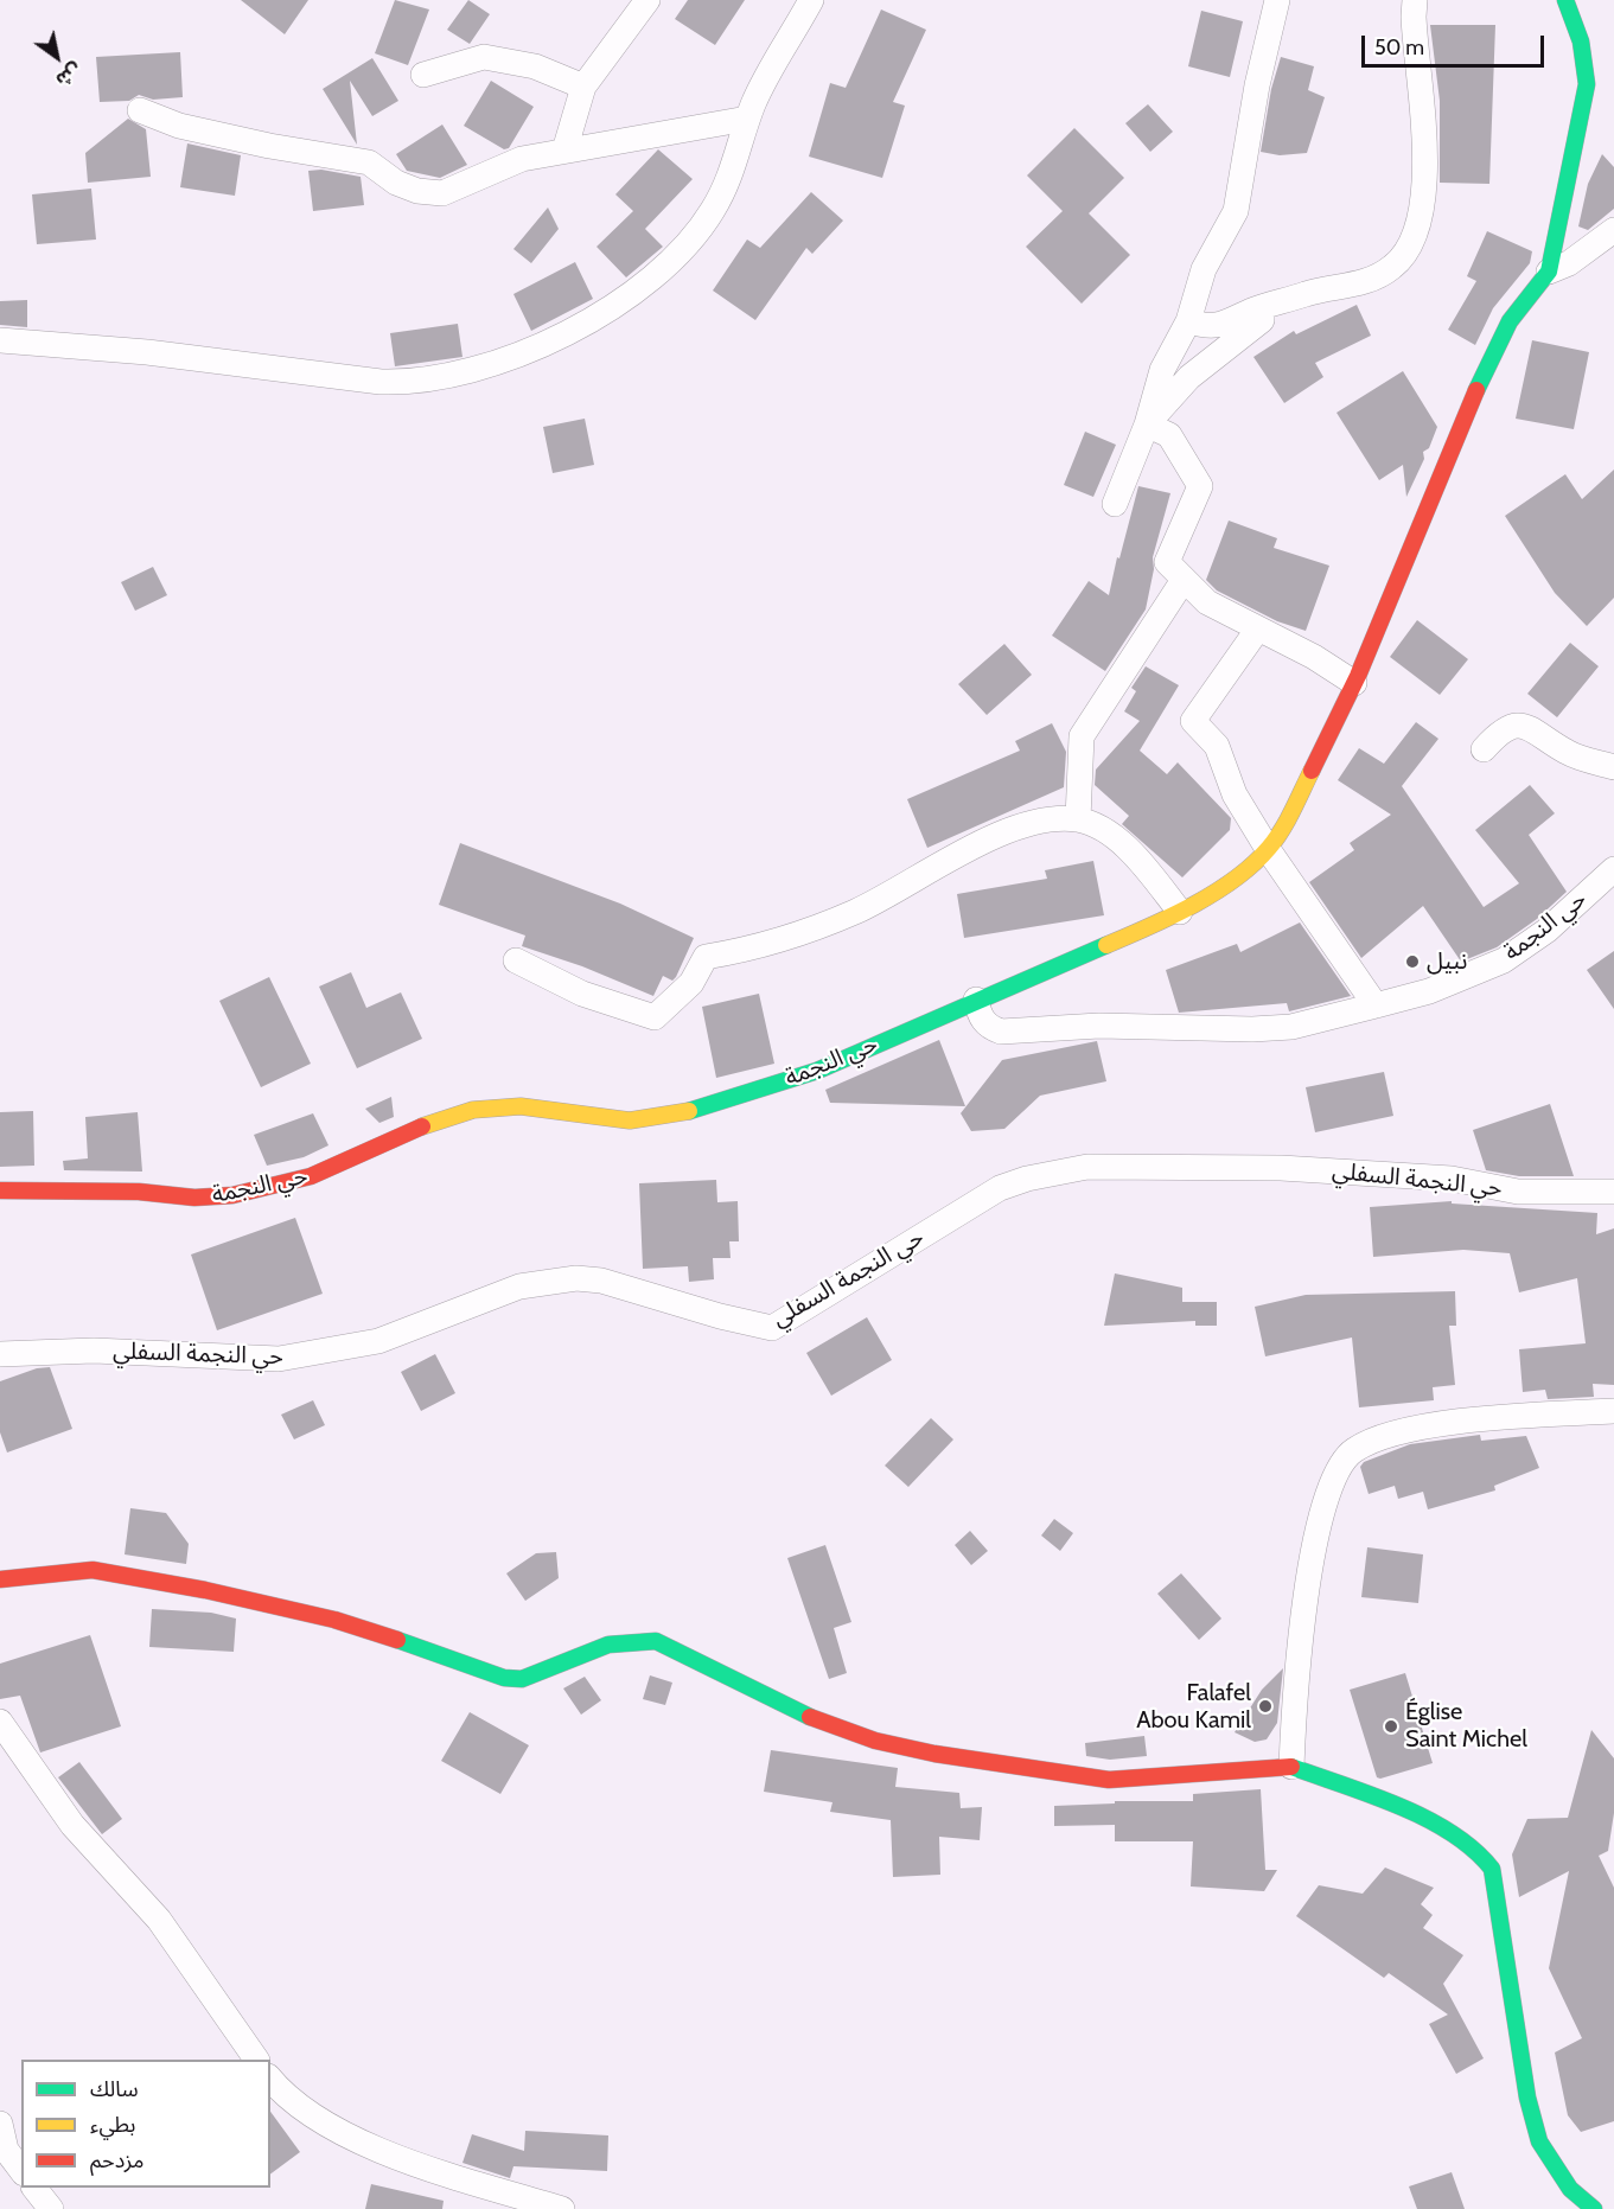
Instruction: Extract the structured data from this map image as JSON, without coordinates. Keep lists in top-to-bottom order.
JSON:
{
  "streets": {
    "street": ["حي النجمة", "حي النجمة السفلي"]
  },
  "places": ["نبيل", "Falafel Abou Kamil", "Église Saint Michel"],
  "legend": ["سالك", "بطيء", "مزدحم"],
  "scale_bar": "50 m",
  "north": "bottom right"
}
